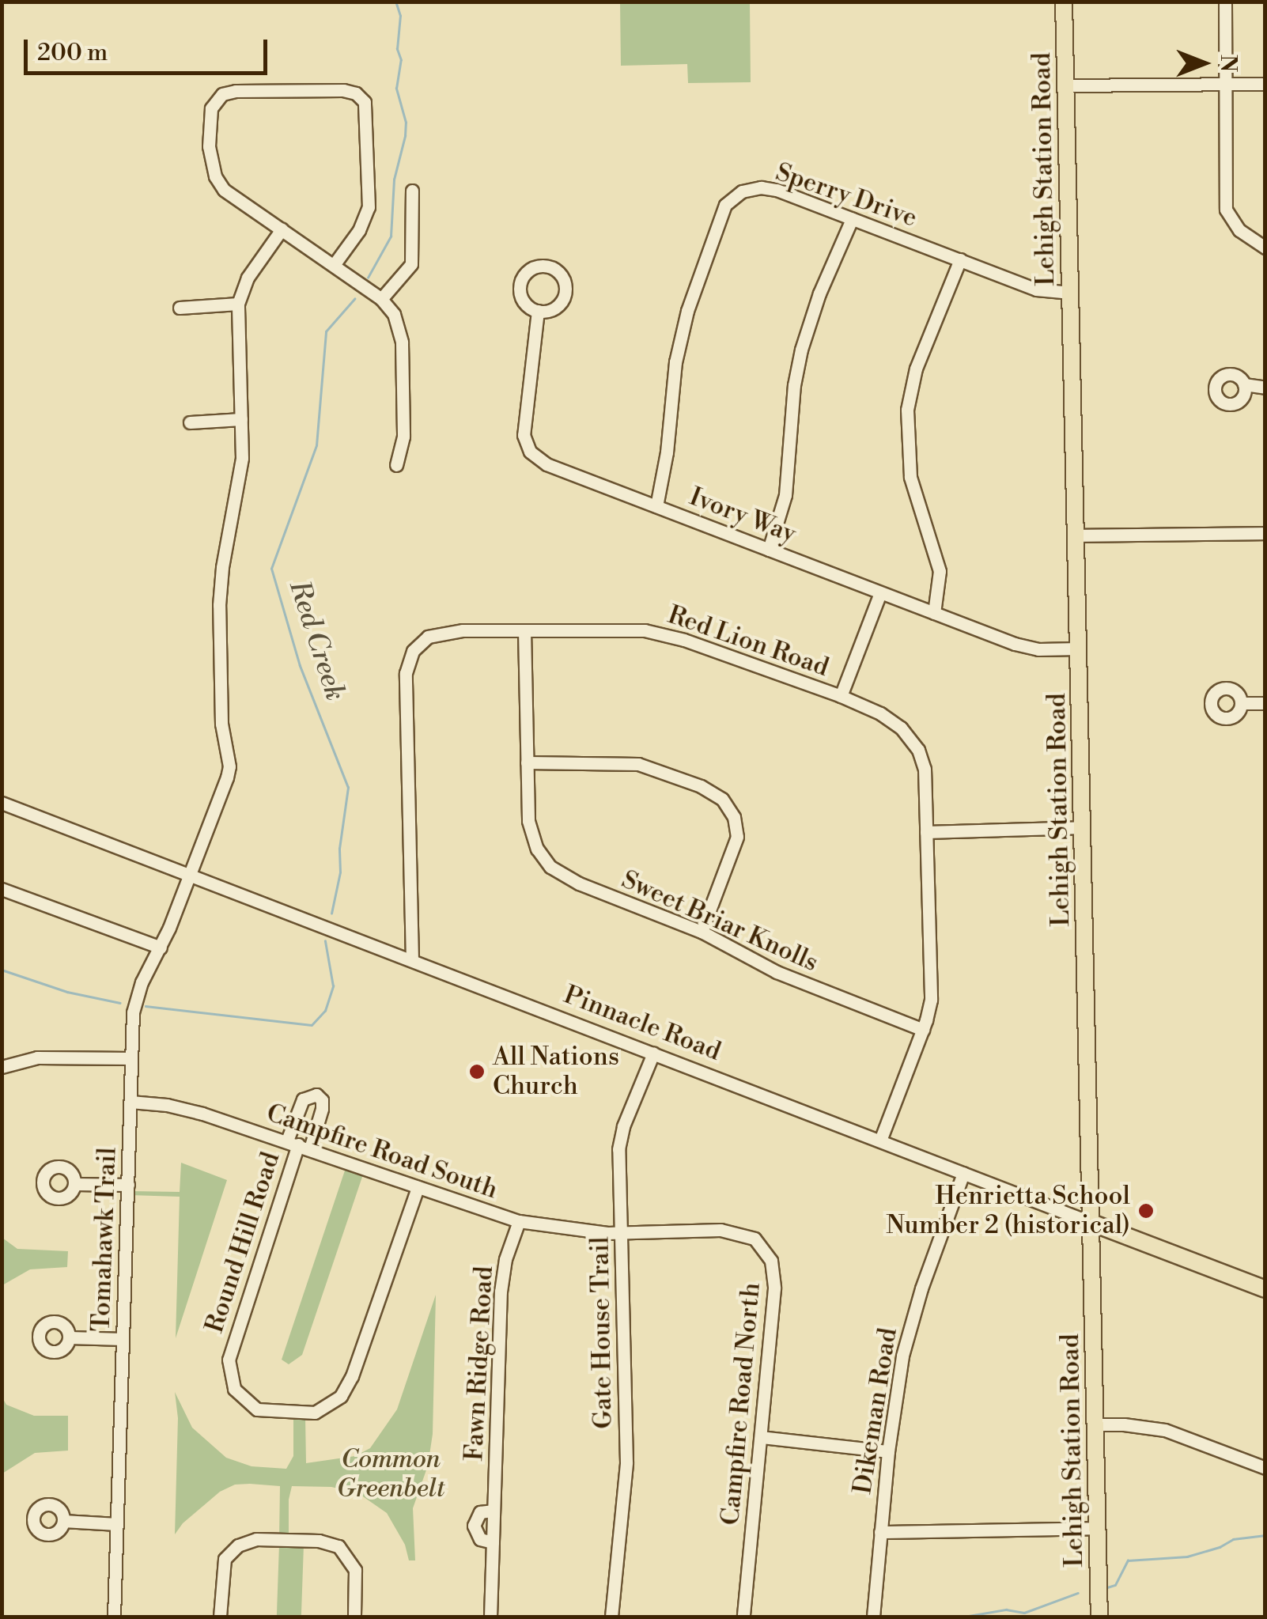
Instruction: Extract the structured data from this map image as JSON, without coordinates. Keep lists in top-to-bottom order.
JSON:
{
  "streets": {
    "main road": ["Lehigh Station Road", "Pinnacle Road"],
    "street": [
      "Sperry Drive",
      "Ivory Way",
      "Red Lion Road",
      "Sweet Briar Knolls",
      "Campfire Road South",
      "Tomahawk Trail",
      "Round Hill Road",
      "Gate House Trail",
      "Fawn Ridge Road",
      "Campfire Road North",
      "Dikeman Road"
    ]
  },
  "crossings": [
    ["Lehigh Station Road", "Sperry Drive"],
    ["Lehigh Station Road", "Ivory Way"],
    ["Lehigh Station Road", "Pinnacle Road"],
    ["Sperry Drive", "Ivory Way"],
    ["Red Lion Road", "Sweet Briar Knolls"],
    ["Red Lion Road", "Pinnacle Road"],
    ["Pinnacle Road", "Tomahawk Trail"],
    ["Pinnacle Road", "Gate House Trail"],
    ["Pinnacle Road", "Dikeman Road"],
    ["Campfire Road South", "Tomahawk Trail"],
    ["Campfire Road South", "Round Hill Road"],
    ["Campfire Road South", "Gate House Trail"],
    ["Campfire Road South", "Fawn Ridge Road"],
    ["Campfire Road South", "Campfire Road North"],
    ["Gate House Trail", "Campfire Road North"]
  ],
  "water": ["Red Creek"],
  "parks": ["Common Greenbelt"],
  "places": ["All Nations Church", "Henrietta School Number 2 (historical)"],
  "scale_bar": "200 m",
  "north": "right"
}
